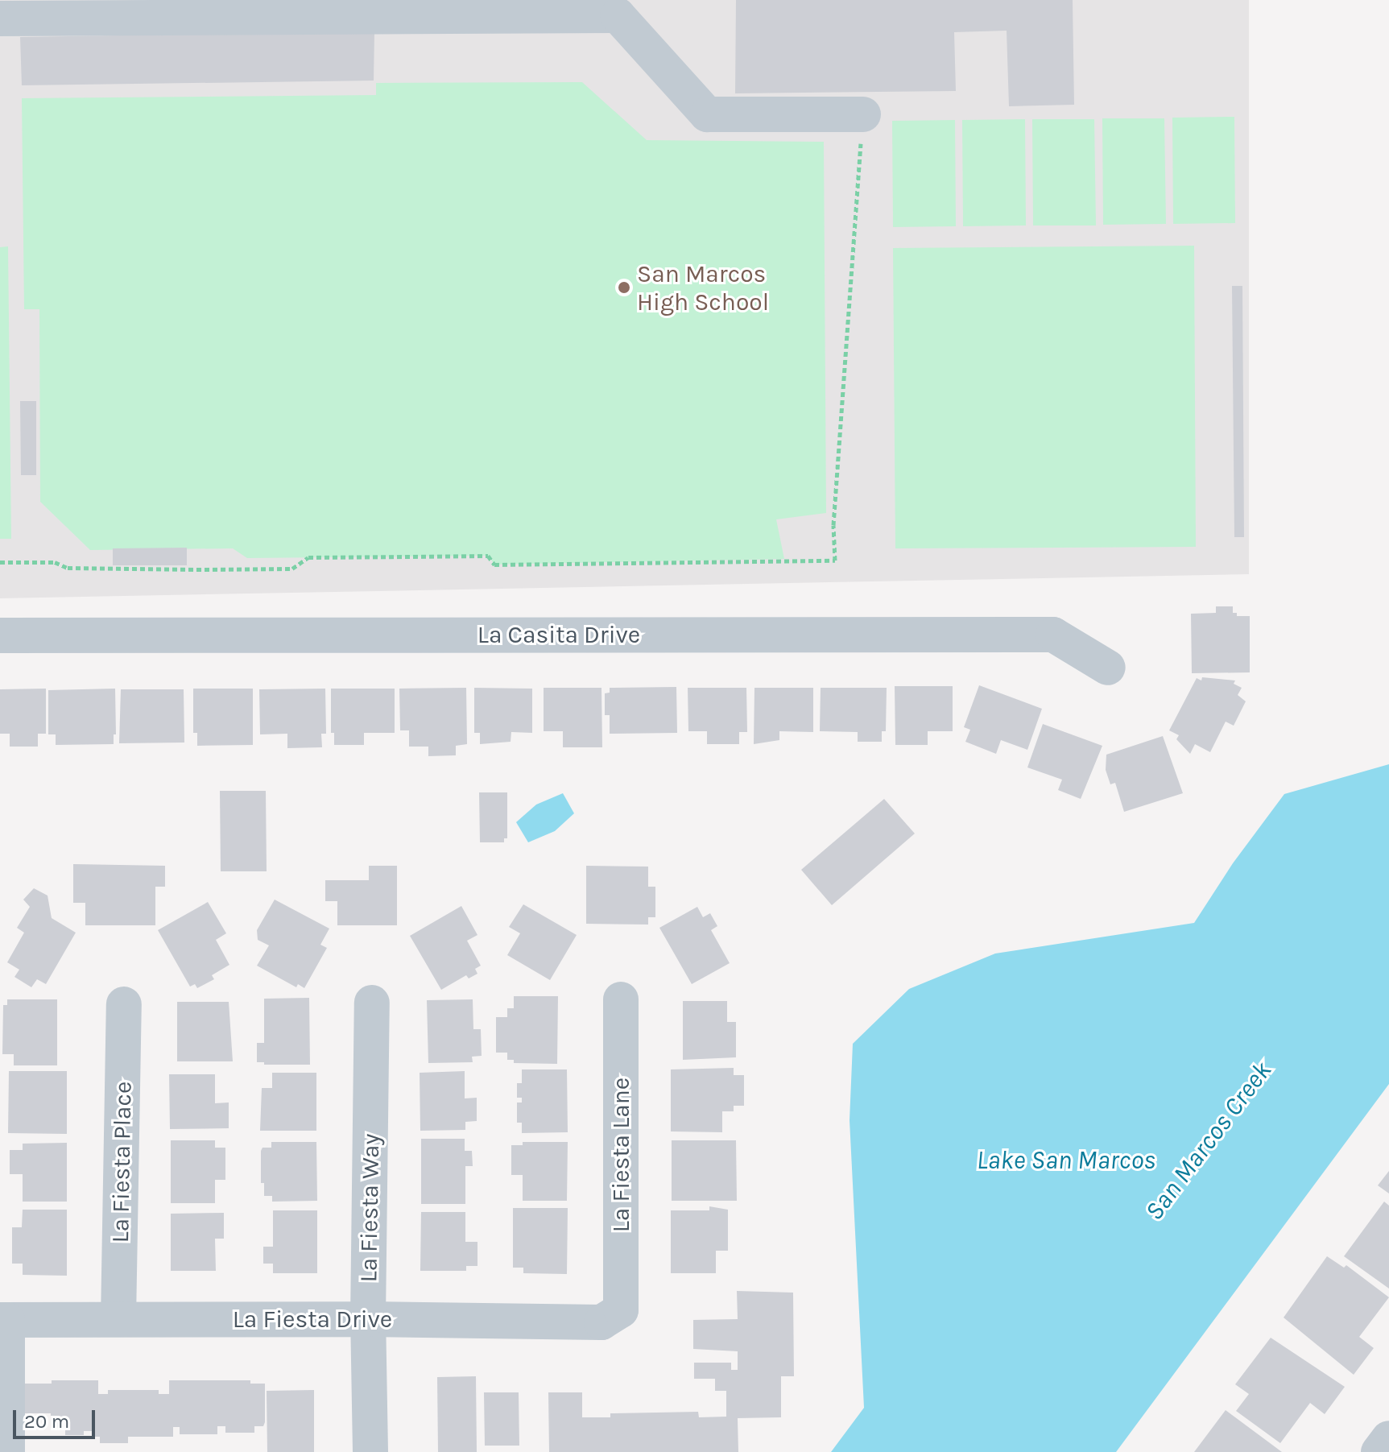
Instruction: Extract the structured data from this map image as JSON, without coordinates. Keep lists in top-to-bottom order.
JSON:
{
  "streets": {
    "street": [
      "La Casita Drive",
      "La Fiesta Lane",
      "La Fiesta Place",
      "La Fiesta Way",
      "La Fiesta Drive"
    ]
  },
  "crossings": [
    ["La Fiesta Lane", "La Fiesta Drive"],
    ["La Fiesta Place", "La Fiesta Drive"],
    ["La Fiesta Way", "La Fiesta Drive"]
  ],
  "water": ["San Marcos Creek", "Lake San Marcos"],
  "places": ["San Marcos High School"],
  "scale_bar": "20 m"
}
